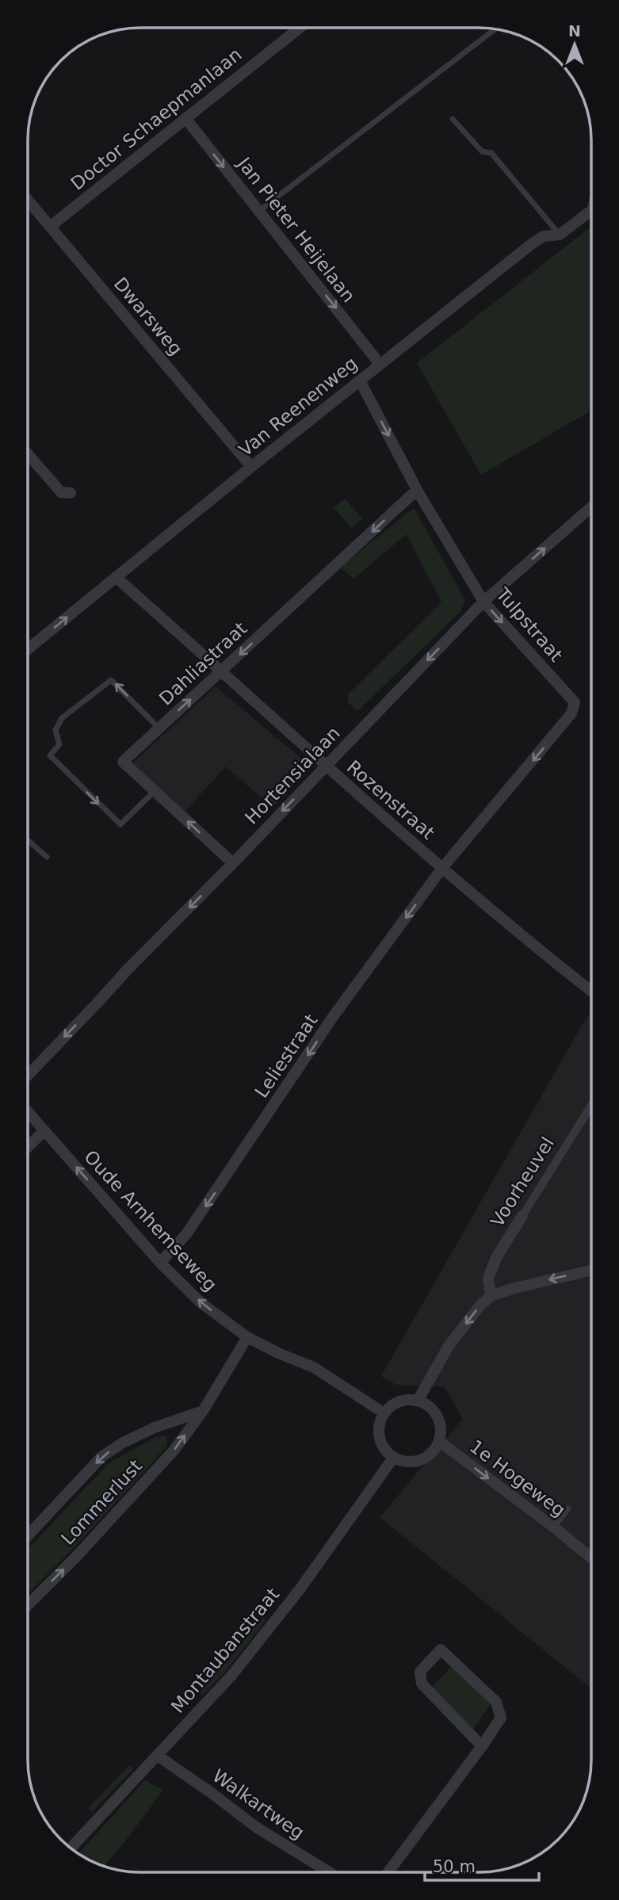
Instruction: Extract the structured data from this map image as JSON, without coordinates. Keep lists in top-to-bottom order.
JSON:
{
  "streets": {
    "street": [
      "Doctor Schaepmanlaan",
      "Jan Pieter Heijelaan",
      "Dwarsweg",
      "Van Reenenweg",
      "Tulpstraat",
      "Dahliastraat",
      "Hortensialaan",
      "Rozenstraat",
      "Leliestraat",
      "Voorheuvel",
      "Oude Arnhemseweg",
      "1e Hogeweg",
      "Lommerlust",
      "Montaubanstraat",
      "Walkartweg"
    ]
  },
  "crossings": [
    ["Doctor Schaepmanlaan", "Jan Pieter Heijelaan"],
    ["Doctor Schaepmanlaan", "Dwarsweg"],
    ["Jan Pieter Heijelaan", "Van Reenenweg"],
    ["Dwarsweg", "Van Reenenweg"],
    ["Van Reenenweg", "Tulpstraat"],
    ["Van Reenenweg", "Rozenstraat"],
    ["Tulpstraat", "Dahliastraat"],
    ["Tulpstraat", "Hortensialaan"],
    ["Tulpstraat", "Rozenstraat"],
    ["Tulpstraat", "Leliestraat"],
    ["Dahliastraat", "Hortensialaan"],
    ["Dahliastraat", "Rozenstraat"],
    ["Hortensialaan", "Rozenstraat"],
    ["Rozenstraat", "Leliestraat"],
    ["Leliestraat", "Oude Arnhemseweg"],
    ["Oude Arnhemseweg", "1e Hogeweg"],
    ["Oude Arnhemseweg", "Lommerlust"],
    ["Oude Arnhemseweg", "Montaubanstraat"],
    ["1e Hogeweg", "Montaubanstraat"],
    ["Montaubanstraat", "Walkartweg"]
  ],
  "one_way": [
    "Jan Pieter Heijelaan",
    "Leliestraat",
    "Oude Arnhemseweg",
    "1e Hogeweg"
  ],
  "scale_bar": "50 m",
  "north": "top"
}
